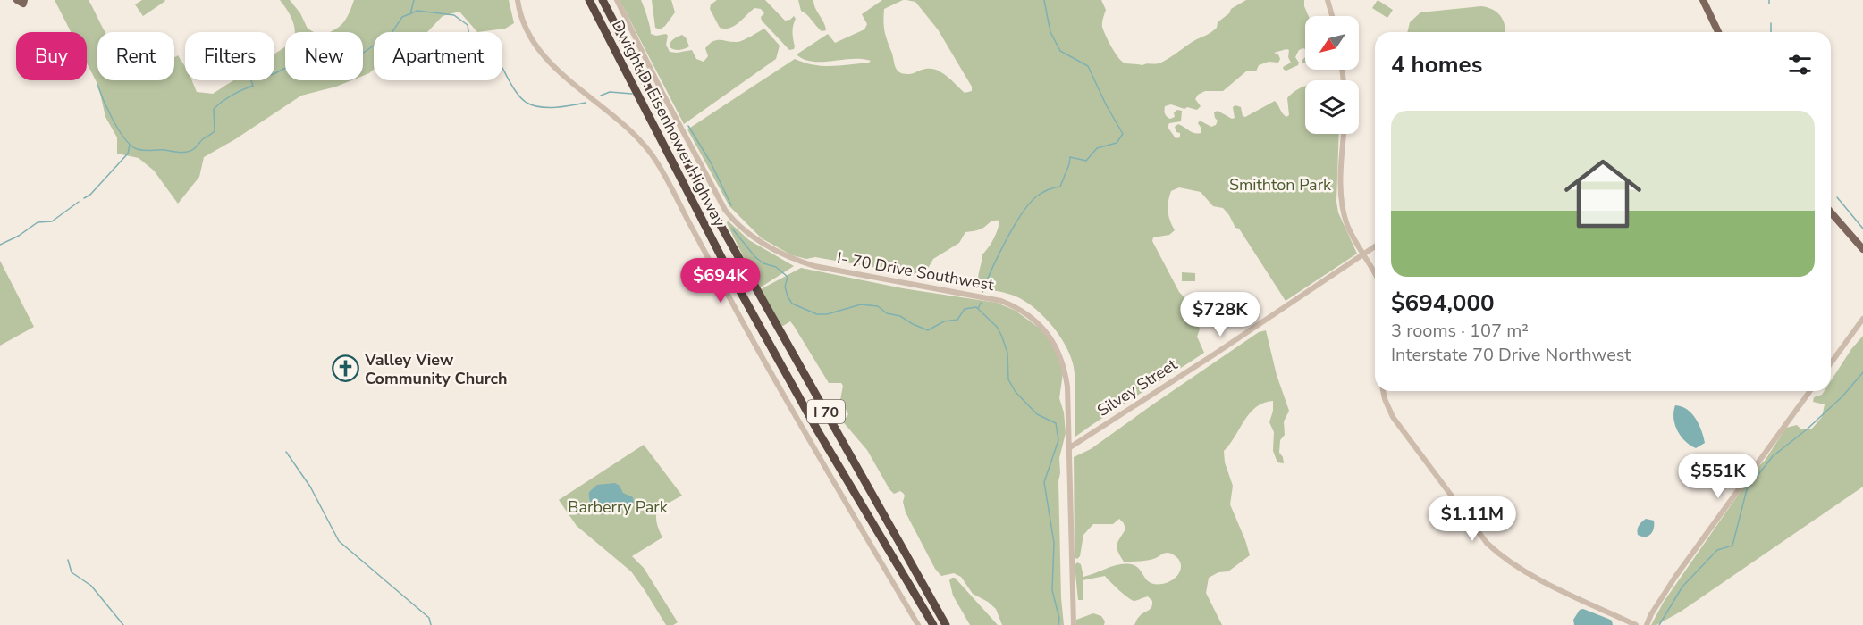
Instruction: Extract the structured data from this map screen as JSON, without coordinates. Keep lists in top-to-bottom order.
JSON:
{
  "streets": {
    "highway": ["Dwight D. Eisenhower Highway", "I 70"],
    "street": ["I- 70 Drive Southwest", "Silvey Street"]
  },
  "crossings": [
    ["I- 70 Drive Southwest", "Silvey Street"]
  ],
  "parks": ["Smithton Park", "Barberry Park"],
  "places": {
    "church": ["Valley View Community Church"]
  },
  "north": "bottom left",
  "page": {
    "chip": [
      "Buy",
      "Rent",
      "Filters",
      "New",
      "Apartment"
    ],
    "heading": "4 homes",
    "list": [
      {
        "name": "$694,000",
        "note": "3 rooms · 107 m² · Interstate 70 Drive Northwest"
      }
    ],
    "price": [
      "$694K",
      "$728K",
      "$551K",
      "$1.11M"
    ]
  }
}
